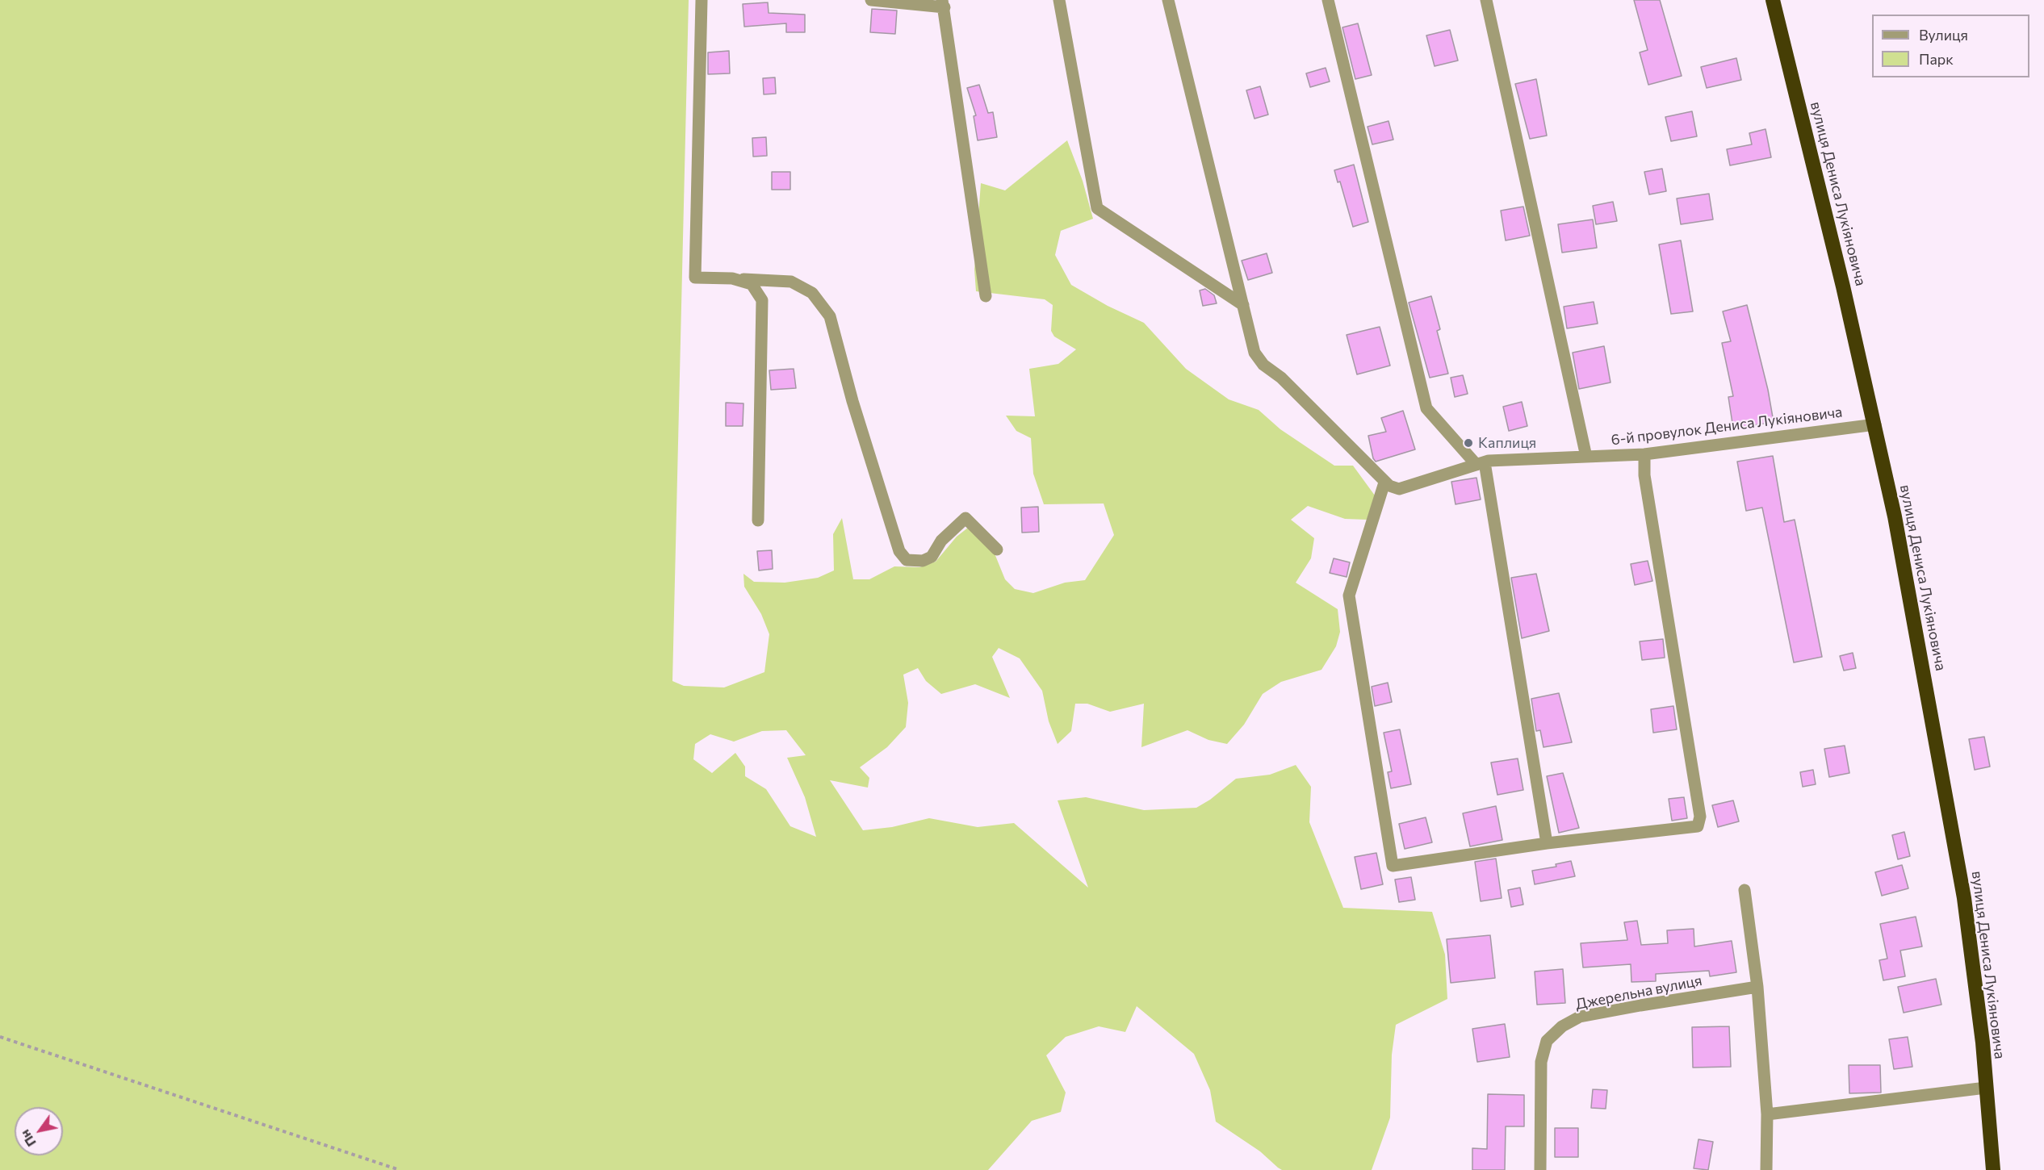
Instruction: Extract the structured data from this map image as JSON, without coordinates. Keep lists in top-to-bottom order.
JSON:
{
  "streets": {
    "highway": ["вулиця Дениса Лукіяновича"],
    "street": ["6-й провулок Дениса Лукіяновича", "Джерельна вулиця"]
  },
  "crossings": [
    ["вулиця Дениса Лукіяновича", "6-й провулок Дениса Лукіяновича"]
  ],
  "places": ["Каплиця"],
  "legend": ["Вулиця", "Парк"],
  "north": "bottom left"
}
